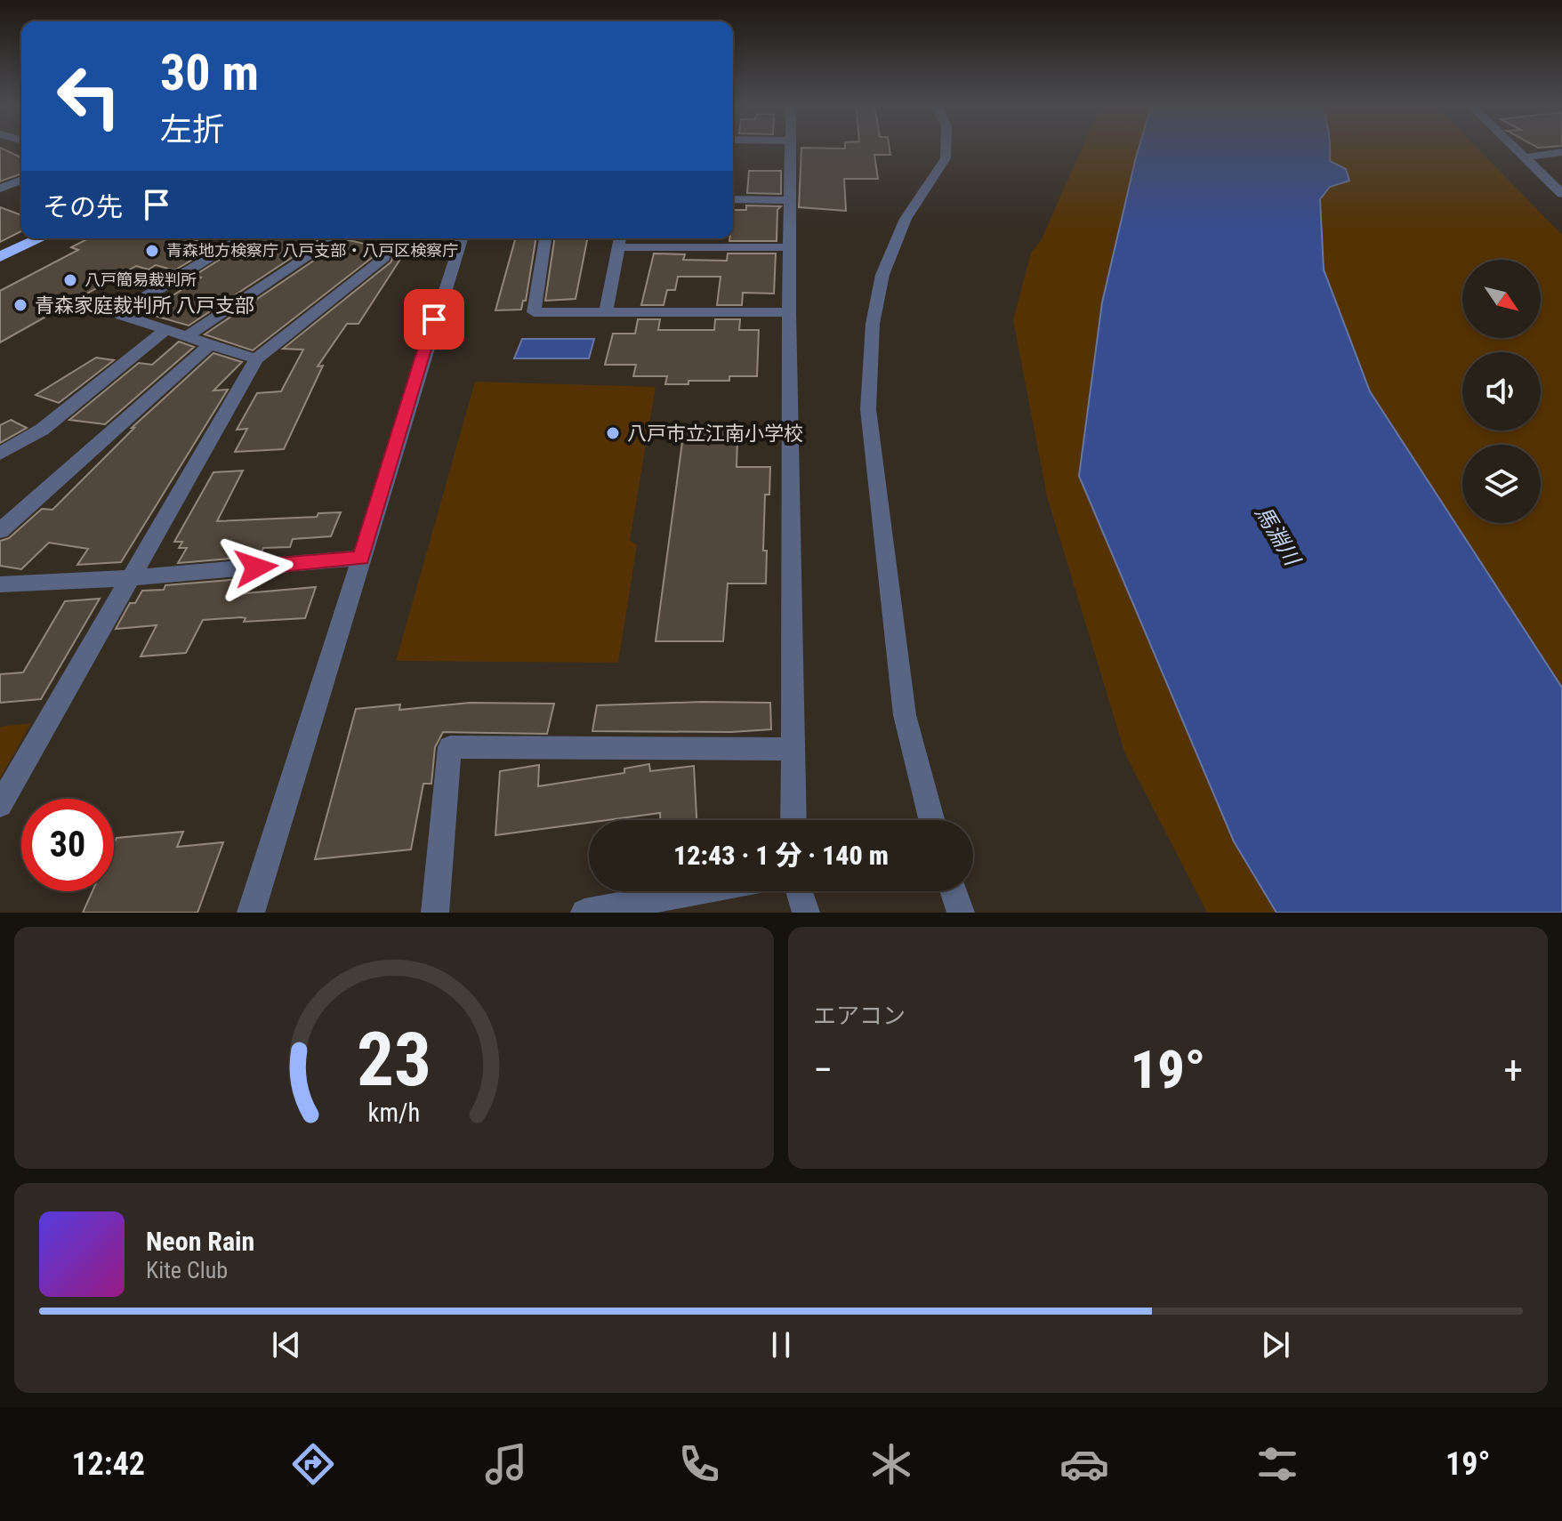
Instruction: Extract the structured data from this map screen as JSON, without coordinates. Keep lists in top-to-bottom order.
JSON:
{
  "water": ["馬淵川"],
  "places": [
    "青森地方検察庁 八戸支部・八戸区検察庁",
    "八戸簡易裁判所",
    "青森家庭裁判所 八戸支部",
    "八戸市立江南小学校"
  ],
  "north": "bottom right",
  "page": {
    "turn": ["30 m", "左折"],
    "then": "その先",
    "limit": "30",
    "trip": "12:43 · 1 分 · 140 m",
    "tile": "エアコン",
    "heat": ["−", "19°", "+"],
    "song": ["Neon Rain", "Kite Club"],
    "tabs": ["12:42", "19°"],
    "gauge": ["23", "km/h"]
  }
}
